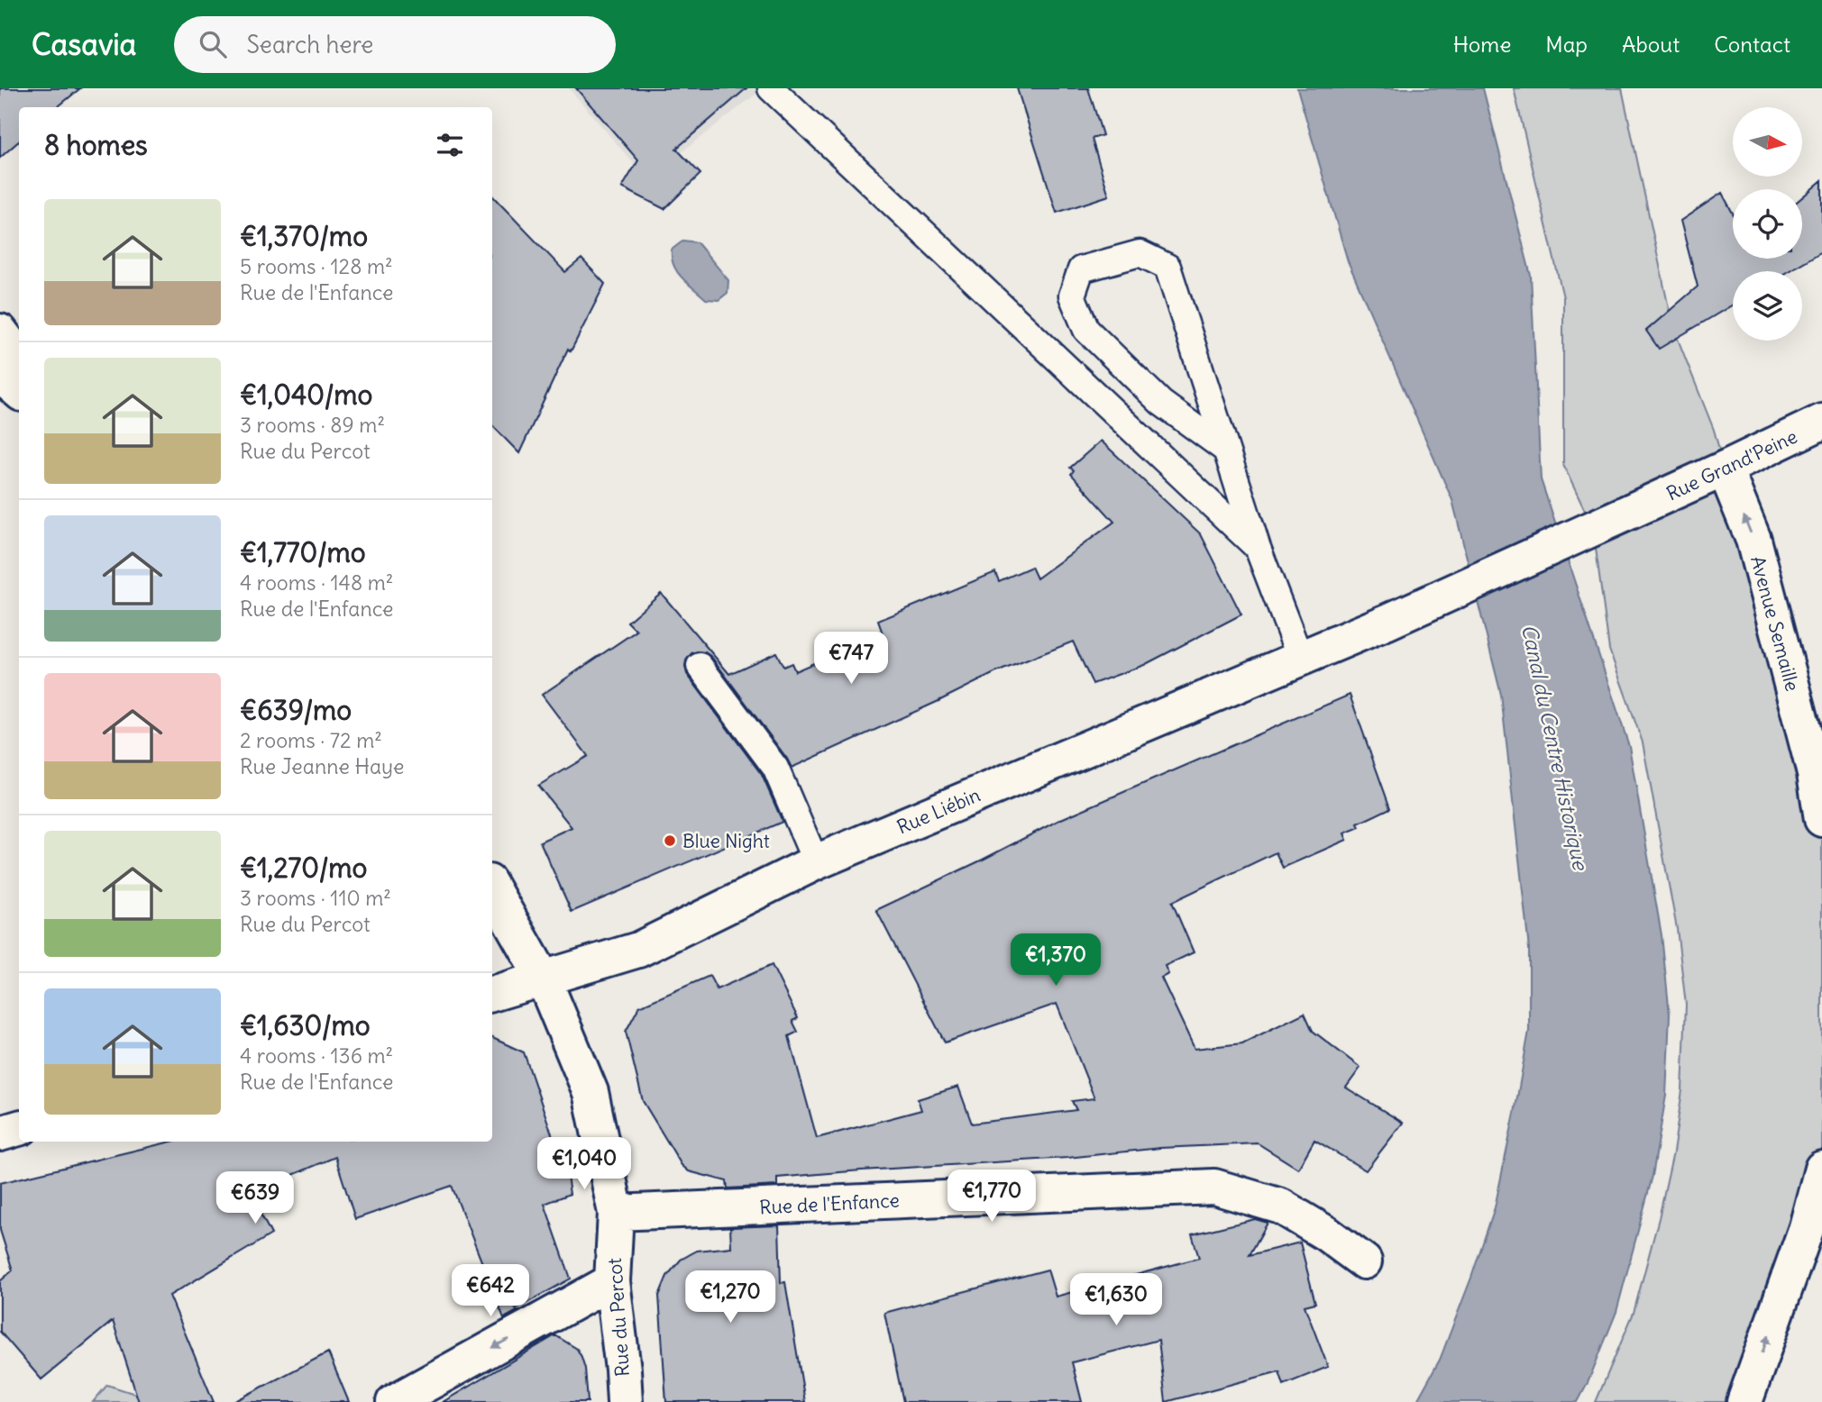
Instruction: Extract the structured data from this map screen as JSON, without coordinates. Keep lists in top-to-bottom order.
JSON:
{
  "streets": {
    "street": [
      "Rue Grand'Peine",
      "Avenue Semaille",
      "Rue Liébin",
      "Rue de l'Enfance",
      "Rue du Percot"
    ]
  },
  "crossings": [
    ["Rue Grand'Peine", "Avenue Semaille"],
    ["Rue Grand'Peine", "Rue Liébin"],
    ["Rue Liébin", "Rue du Percot"],
    ["Rue de l'Enfance", "Rue du Percot"]
  ],
  "one_way": ["Avenue Semaille"],
  "water": ["Canal du Centre Historique"],
  "places": ["Blue Night"],
  "north": "right",
  "page": {
    "header": "Casavia",
    "search": "Search here",
    "nav": [
      "Home",
      "Map",
      "About",
      "Contact"
    ],
    "heading": "8 homes",
    "list": [
      {
        "name": "€1,370/mo",
        "note": "5 rooms · 128 m² · Rue de l'Enfance"
      },
      {
        "name": "€1,040/mo",
        "note": "3 rooms · 89 m² · Rue du Percot"
      },
      {
        "name": "€1,770/mo",
        "note": "4 rooms · 148 m² · Rue de l'Enfance"
      },
      {
        "name": "€639/mo",
        "note": "2 rooms · 72 m² · Rue Jeanne Haye"
      },
      {
        "name": "€1,270/mo",
        "note": "3 rooms · 110 m² · Rue du Percot"
      },
      {
        "name": "€1,630/mo",
        "note": "4 rooms · 136 m² · Rue de l'Enfance"
      }
    ],
    "price": [
      "€747",
      "€1,370",
      "€1,040",
      "€1,770",
      "€639",
      "€642",
      "€1,270",
      "€1,630"
    ]
  }
}
